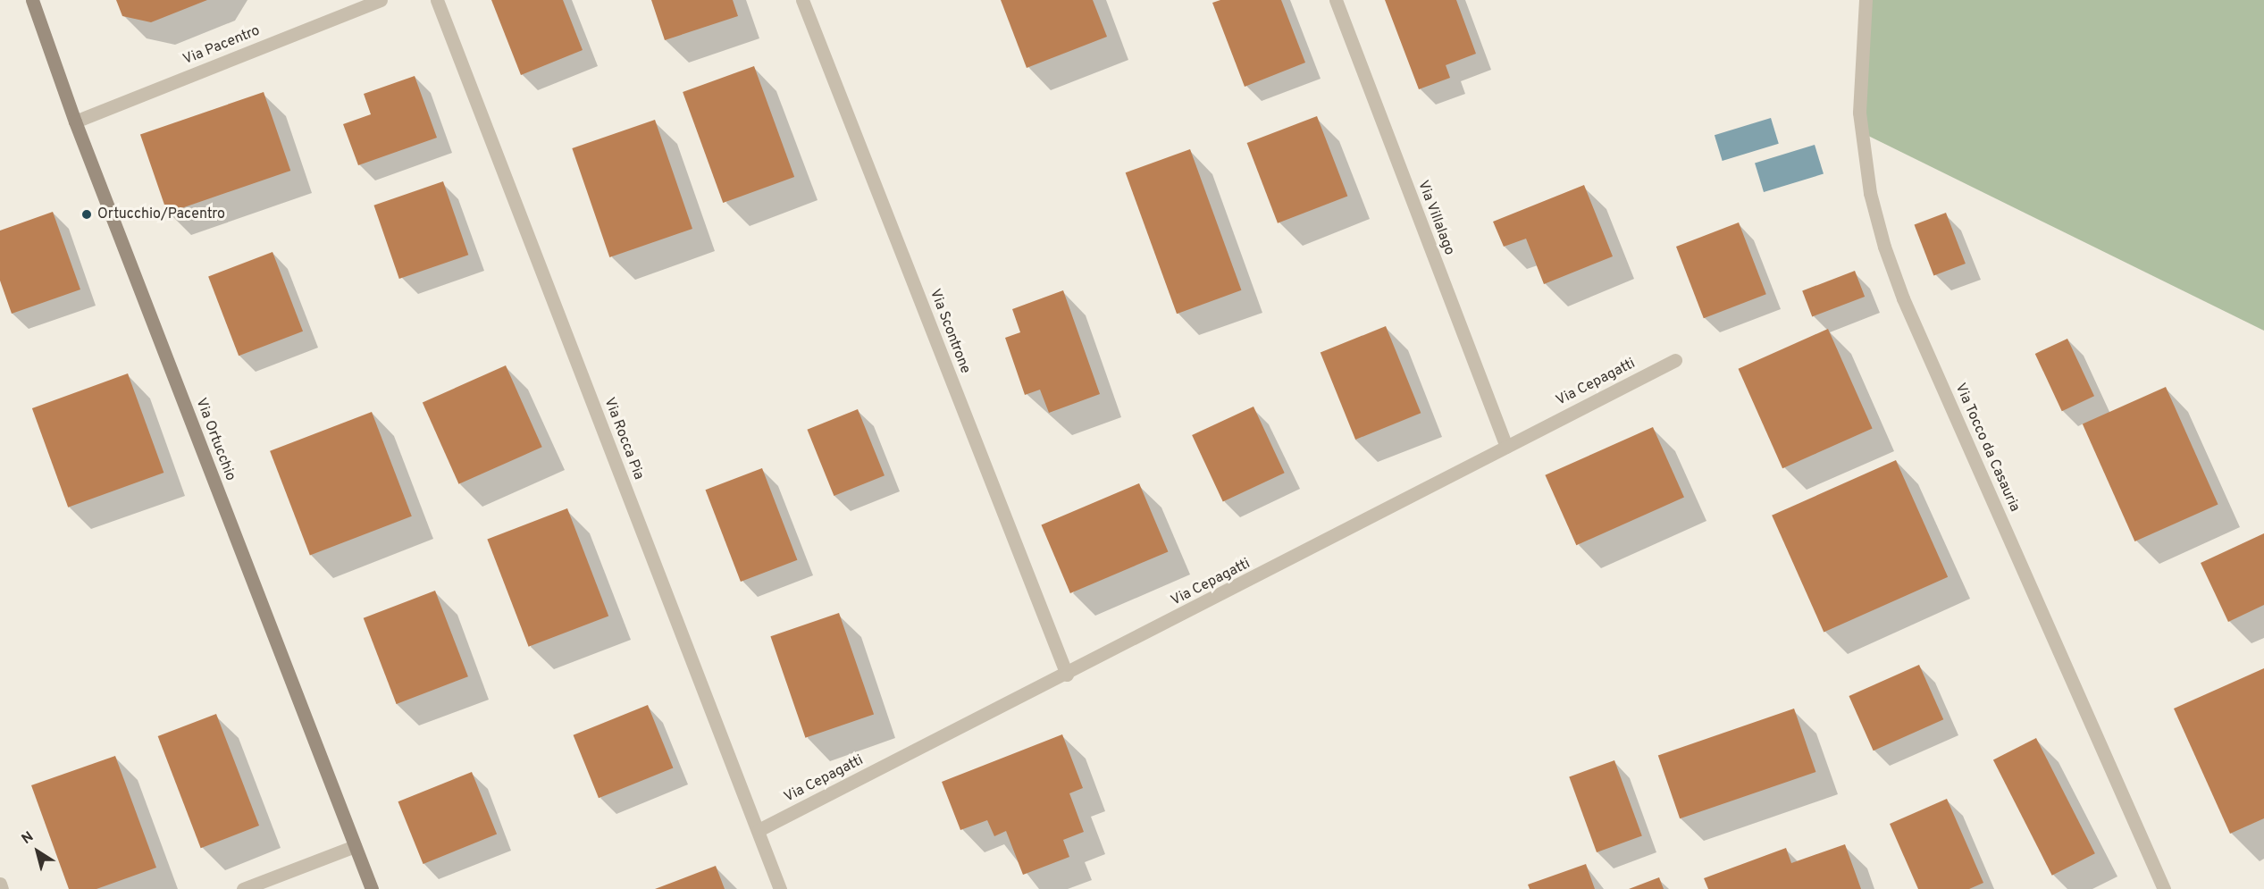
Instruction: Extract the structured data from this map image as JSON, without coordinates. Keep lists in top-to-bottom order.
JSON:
{
  "streets": {
    "street": [
      "Via Pacentro",
      "Via Villalago",
      "Via Scontrone",
      "Via Cepagatti",
      "Via Rocca Pia",
      "Via Ortucchio",
      "Via Tocco da Casauria"
    ]
  },
  "crossings": [
    ["Via Pacentro", "Via Ortucchio"],
    ["Via Villalago", "Via Cepagatti"],
    ["Via Scontrone", "Via Cepagatti"],
    ["Via Cepagatti", "Via Rocca Pia"]
  ],
  "places": ["Ortucchio/Pacentro"],
  "north": "top left"
}
